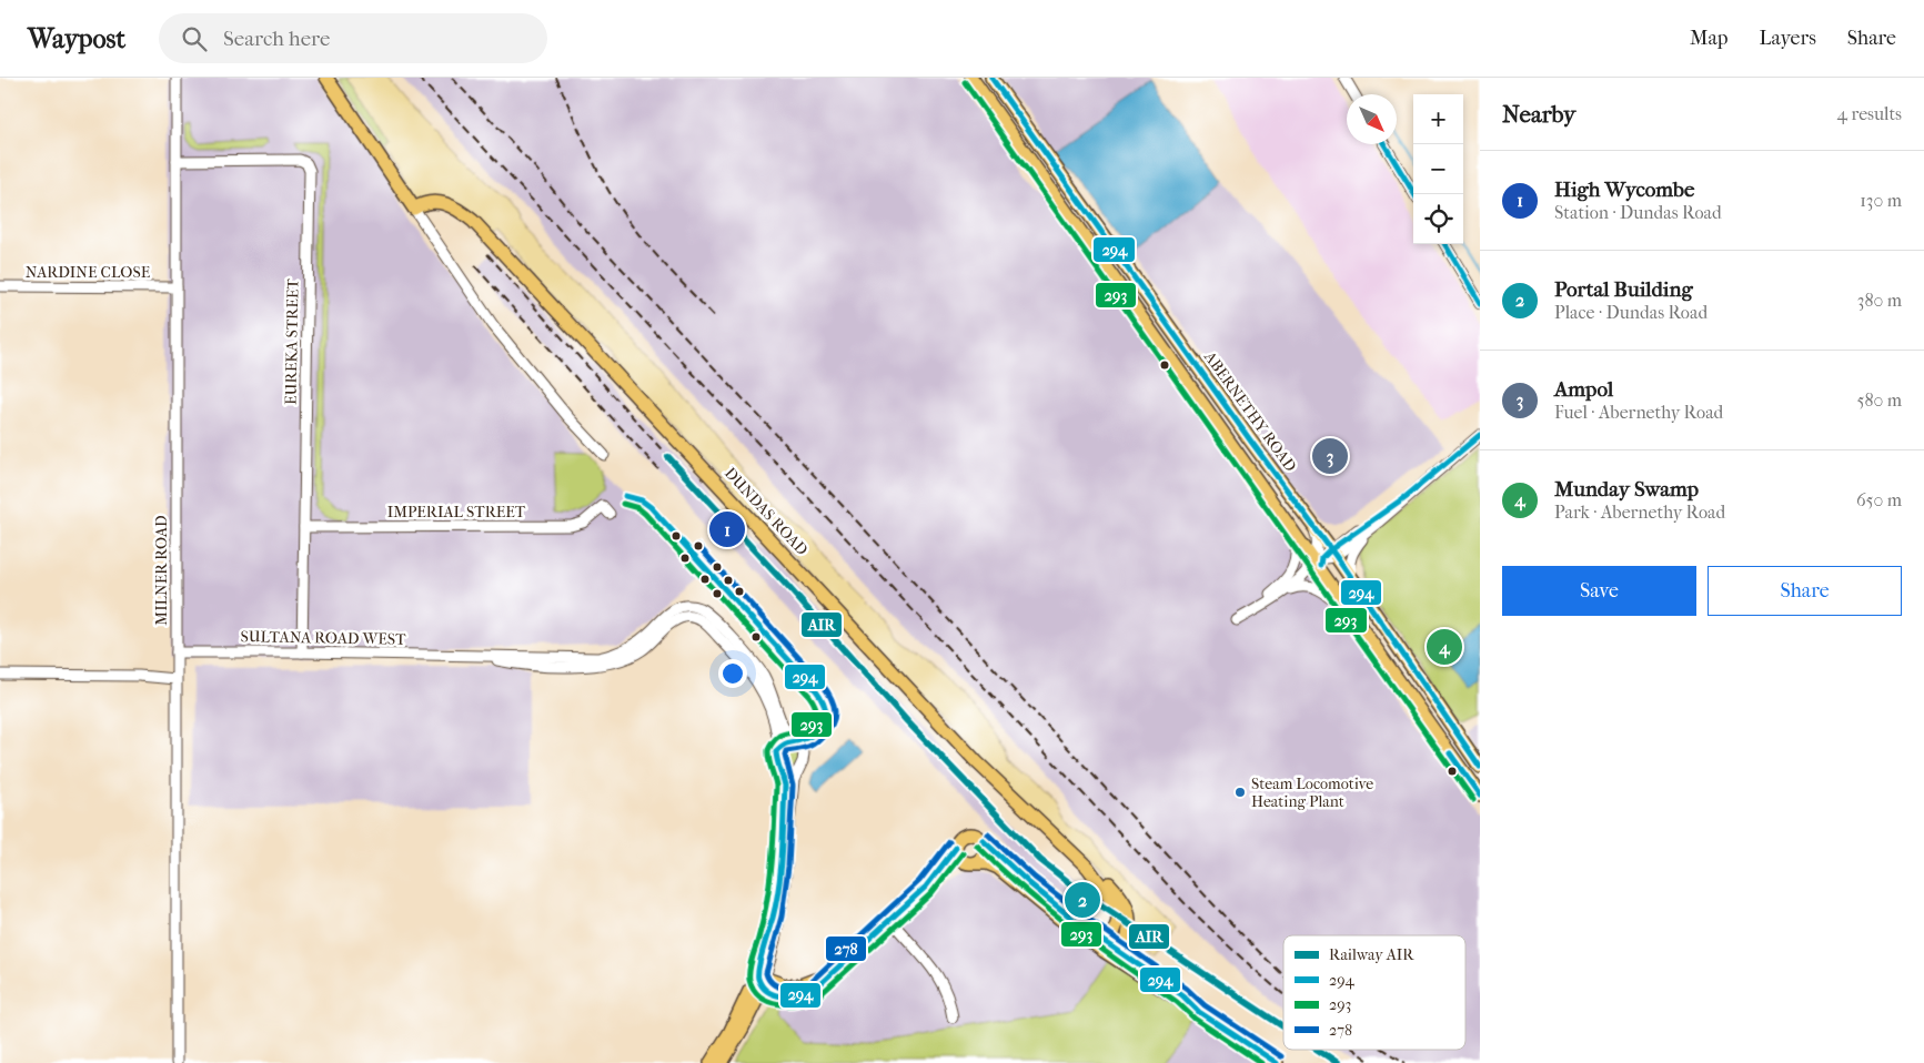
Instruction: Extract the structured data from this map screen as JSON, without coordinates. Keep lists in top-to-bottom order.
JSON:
{
  "streets": {
    "main road": ["ABERNETHY ROAD", "DUNDAS ROAD"],
    "street": [
      "NARDINE CLOSE",
      "EUREKA STREET",
      "IMPERIAL STREET",
      "MILNER ROAD",
      "SULTANA ROAD WEST"
    ]
  },
  "crossings": [
    ["NARDINE CLOSE", "MILNER ROAD"],
    ["EUREKA STREET", "IMPERIAL STREET"],
    ["EUREKA STREET", "MILNER ROAD"],
    ["EUREKA STREET", "SULTANA ROAD WEST"],
    ["MILNER ROAD", "SULTANA ROAD WEST"]
  ],
  "places": ["Steam Locomotive Heating Plant"],
  "lines": [
    "transit line 294",
    "transit line 293",
    "rail line AIR",
    "transit line 278"
  ],
  "legend": [
    "Railway AIR",
    "294",
    "293",
    "278"
  ],
  "north": "bottom right",
  "page": {
    "header": "Waypost",
    "search": "Search here",
    "nav": ["Map", "Layers", "Share"],
    "heading": ["Nearby", "4 results"],
    "map_buttons": ["+", "−"],
    "list": [
      {
        "mark": "1",
        "name": "High Wycombe",
        "note": "Station · Dundas Road",
        "value": "130 m"
      },
      {
        "mark": "2",
        "name": "Portal Building",
        "note": "Place · Dundas Road",
        "value": "380 m"
      },
      {
        "mark": "3",
        "name": "Ampol",
        "note": "Fuel · Abernethy Road",
        "value": "580 m"
      },
      {
        "mark": "4",
        "name": "Munday Swamp",
        "note": "Park · Abernethy Road",
        "value": "650 m"
      }
    ],
    "pins": [
      "3",
      "1",
      "4",
      "2"
    ],
    "buttons": ["Save", "Share"]
  }
}
